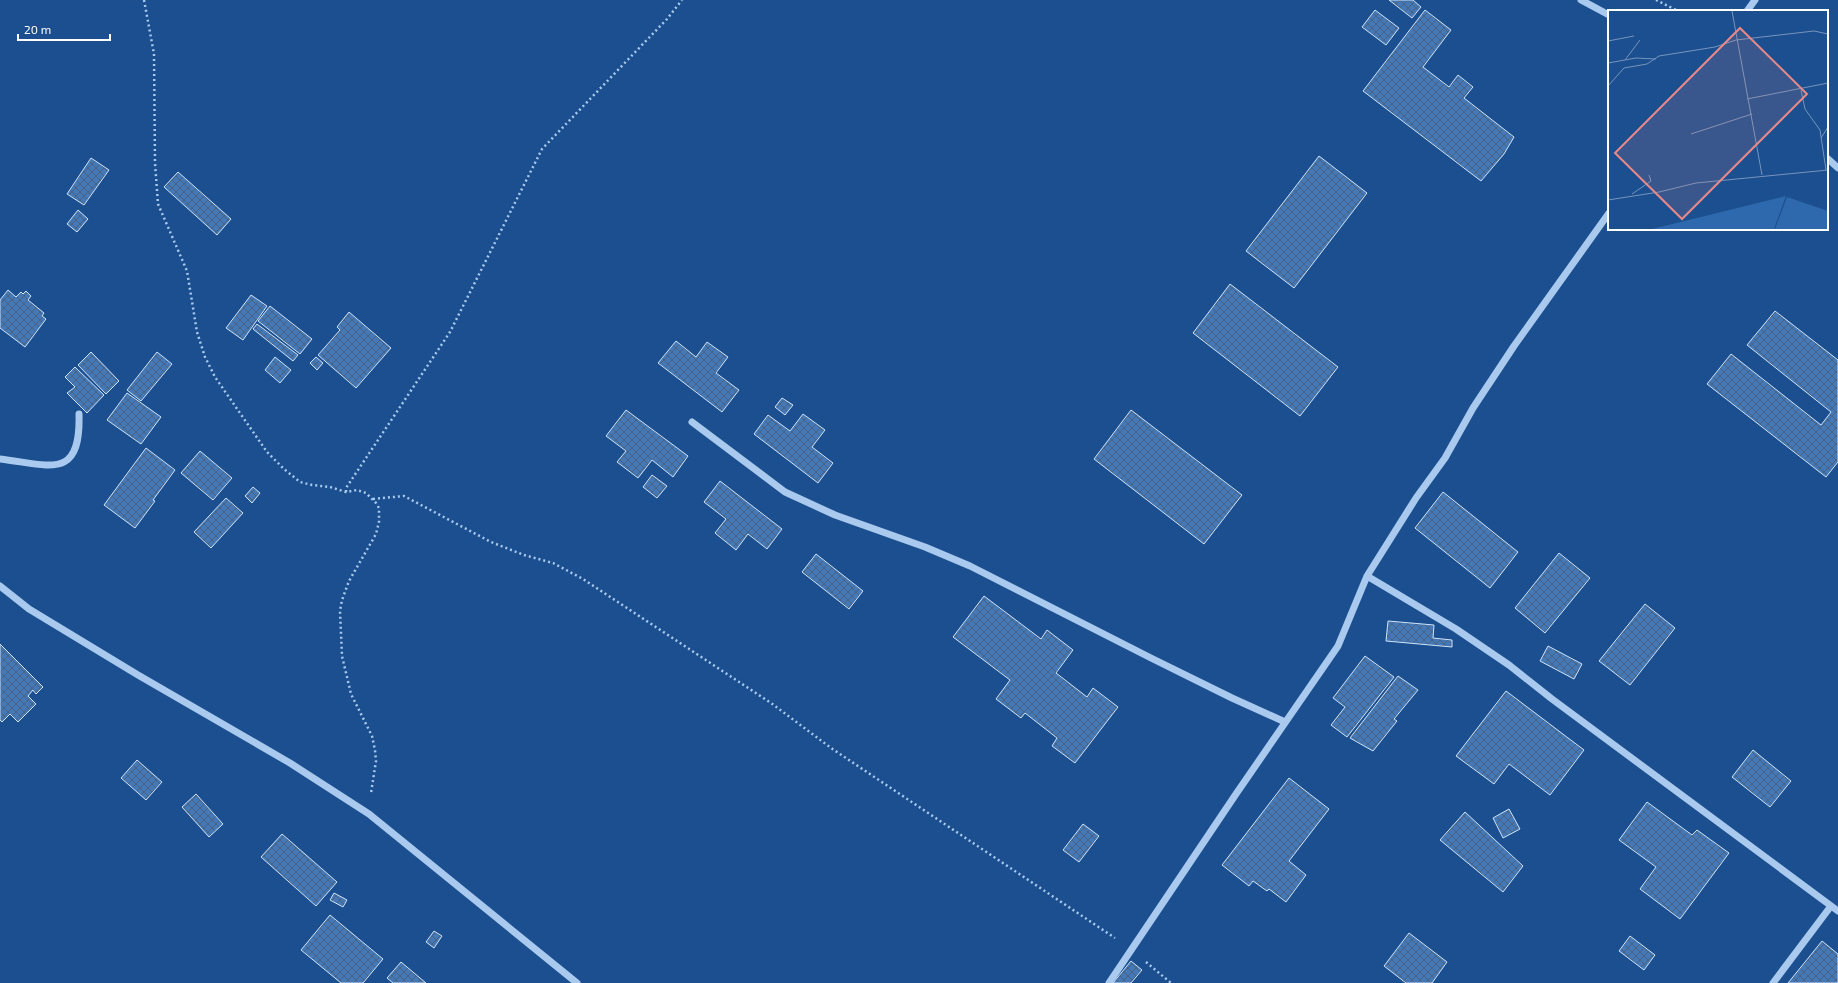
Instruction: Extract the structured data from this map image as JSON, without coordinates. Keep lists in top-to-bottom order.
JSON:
{
  "scale_bar": "20 m"
}
